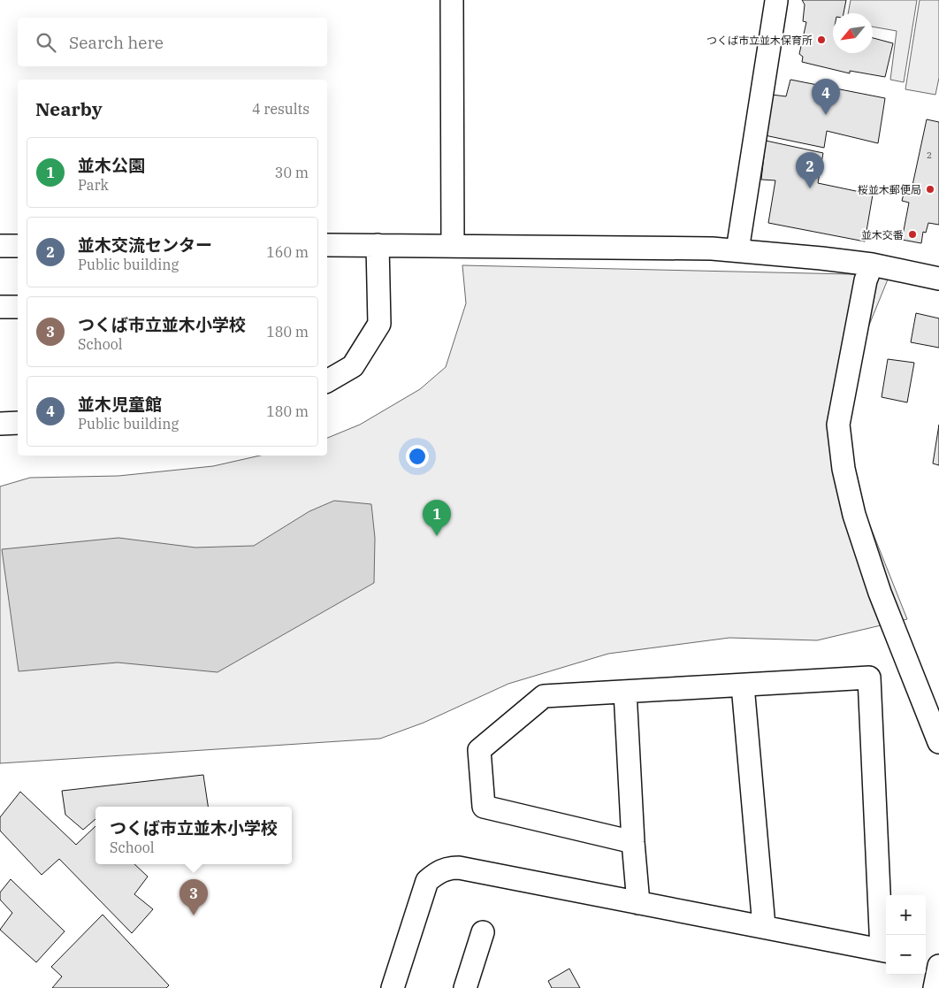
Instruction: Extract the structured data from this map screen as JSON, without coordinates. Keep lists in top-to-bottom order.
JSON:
{
  "places": ["つくば市立並木保育所", "桜並木郵便局", "並木交番"],
  "house_numbers": ["2"],
  "north": "bottom left",
  "page": {
    "search": "Search here",
    "pins": [
      "4",
      "2",
      "1",
      "3"
    ],
    "heading": ["Nearby", "4 results"],
    "list": [
      {
        "mark": "1",
        "name": "並木公園",
        "note": "Park",
        "value": "30 m"
      },
      {
        "mark": "2",
        "name": "並木交流センター",
        "note": "Public building",
        "value": "160 m"
      },
      {
        "mark": "3",
        "name": "つくば市立並木小学校",
        "note": "School",
        "value": "180 m"
      },
      {
        "mark": "4",
        "name": "並木児童館",
        "note": "Public building",
        "value": "180 m"
      }
    ],
    "popup": ["つくば市立並木小学校", "School"],
    "map_buttons": ["+", "−"]
  }
}
